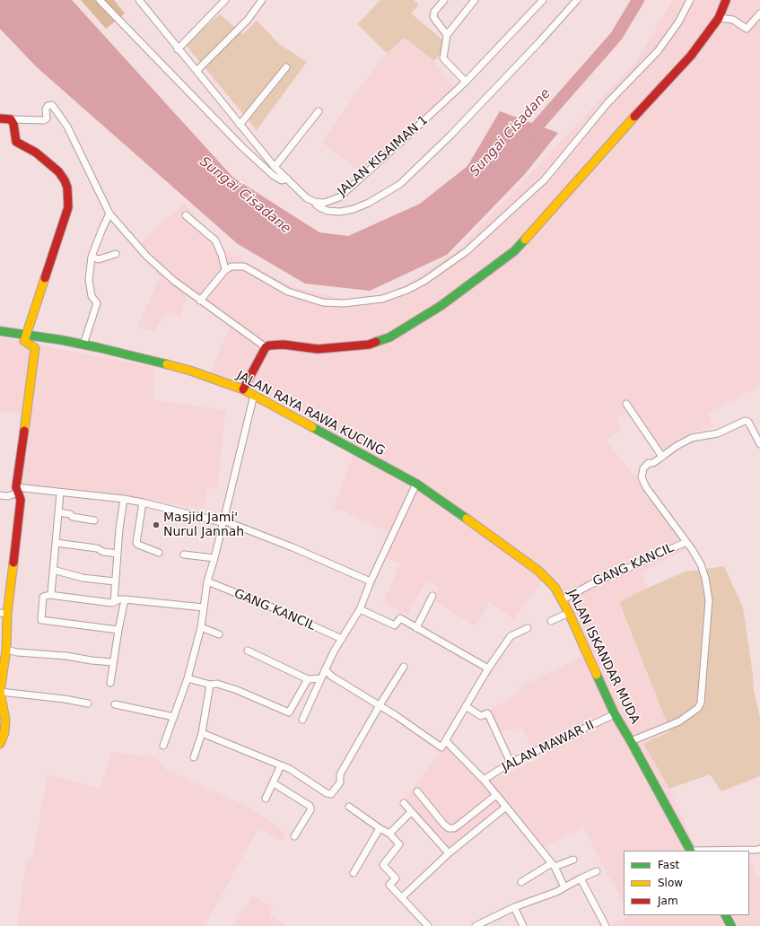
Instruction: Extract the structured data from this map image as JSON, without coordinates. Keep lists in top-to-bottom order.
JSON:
{
  "streets": {
    "street": [
      "JALAN KISAIMAN 1",
      "JALAN RAYA RAWA KUCING",
      "GANG KANCIL",
      "JALAN ISKANDAR MUDA",
      "JALAN MAWAR II"
    ]
  },
  "crossings": [
    ["JALAN RAYA RAWA KUCING", "JALAN ISKANDAR MUDA"],
    ["GANG KANCIL", "JALAN ISKANDAR MUDA"],
    ["JALAN ISKANDAR MUDA", "JALAN MAWAR II"]
  ],
  "water": ["Sungai Cisadane"],
  "places": ["Masjid Jami' Nurul Jannah"],
  "legend": ["Fast", "Slow", "Jam"]
}
